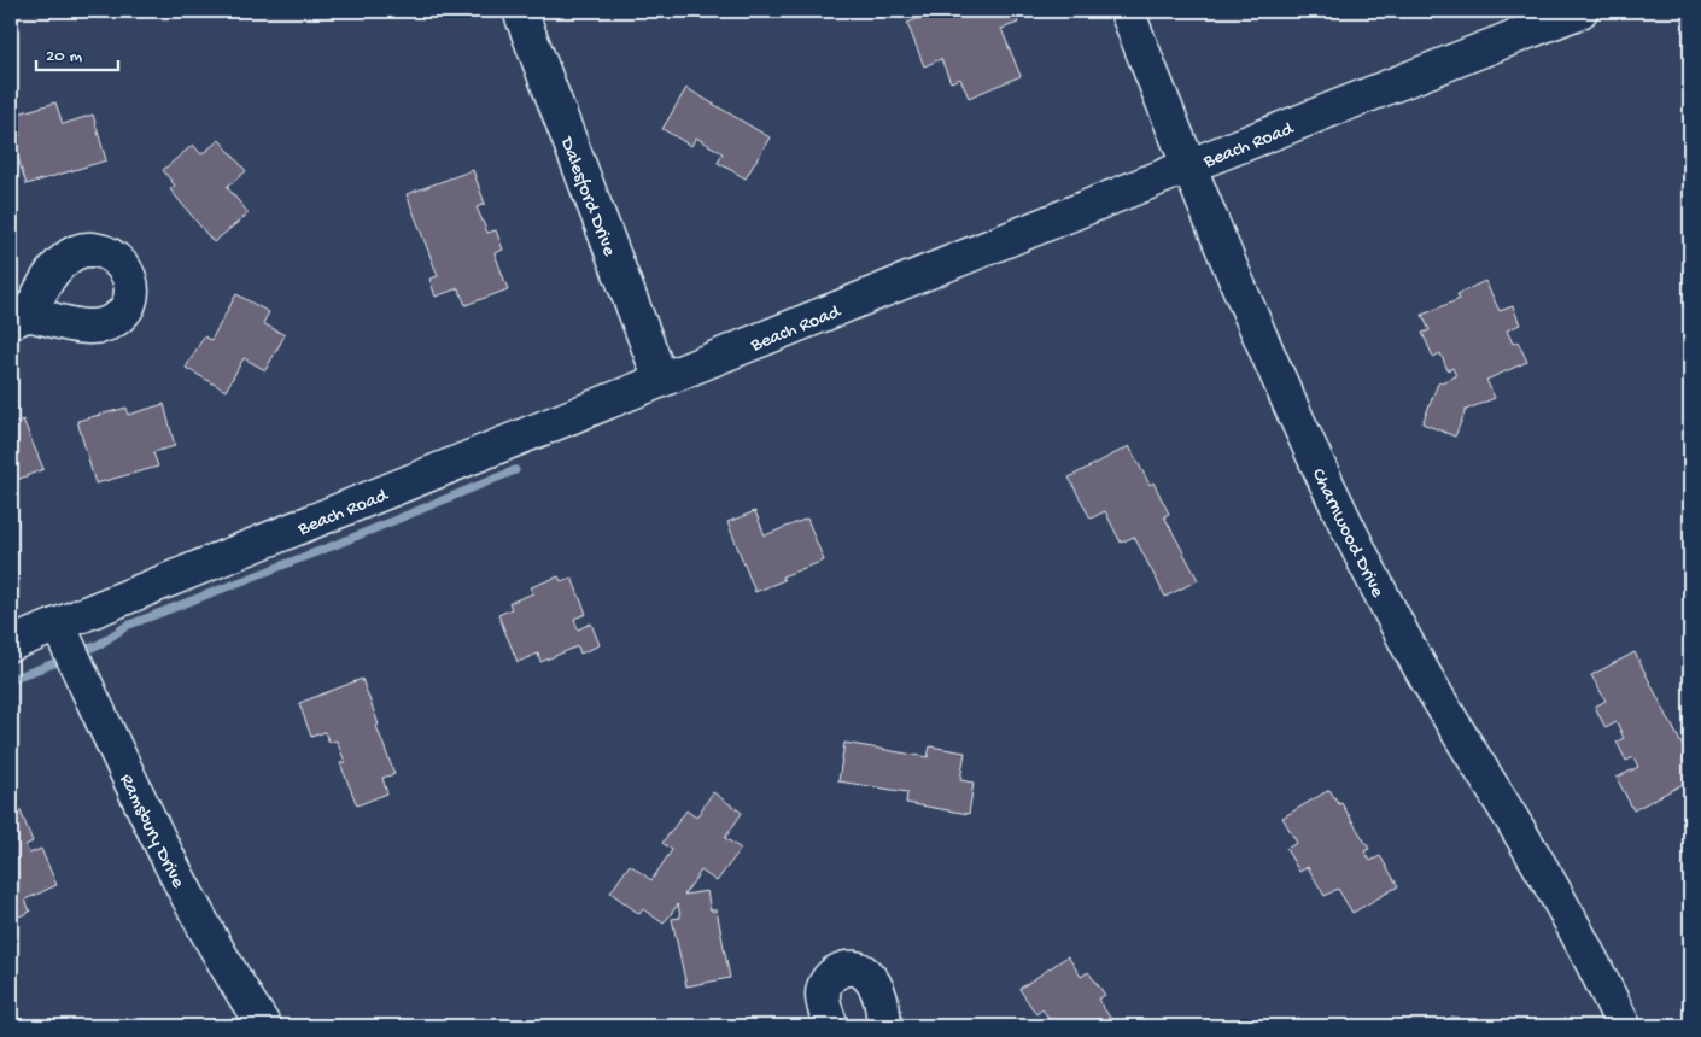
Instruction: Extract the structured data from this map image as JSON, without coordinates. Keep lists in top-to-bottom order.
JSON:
{
  "streets": {
    "street": [
      "Beach Road",
      "Dalesford Drive",
      "Charnwood Drive",
      "Ramsbury Drive"
    ]
  },
  "crossings": [
    ["Beach Road", "Dalesford Drive"],
    ["Beach Road", "Charnwood Drive"],
    ["Beach Road", "Ramsbury Drive"]
  ],
  "scale_bar": "20 m"
}
